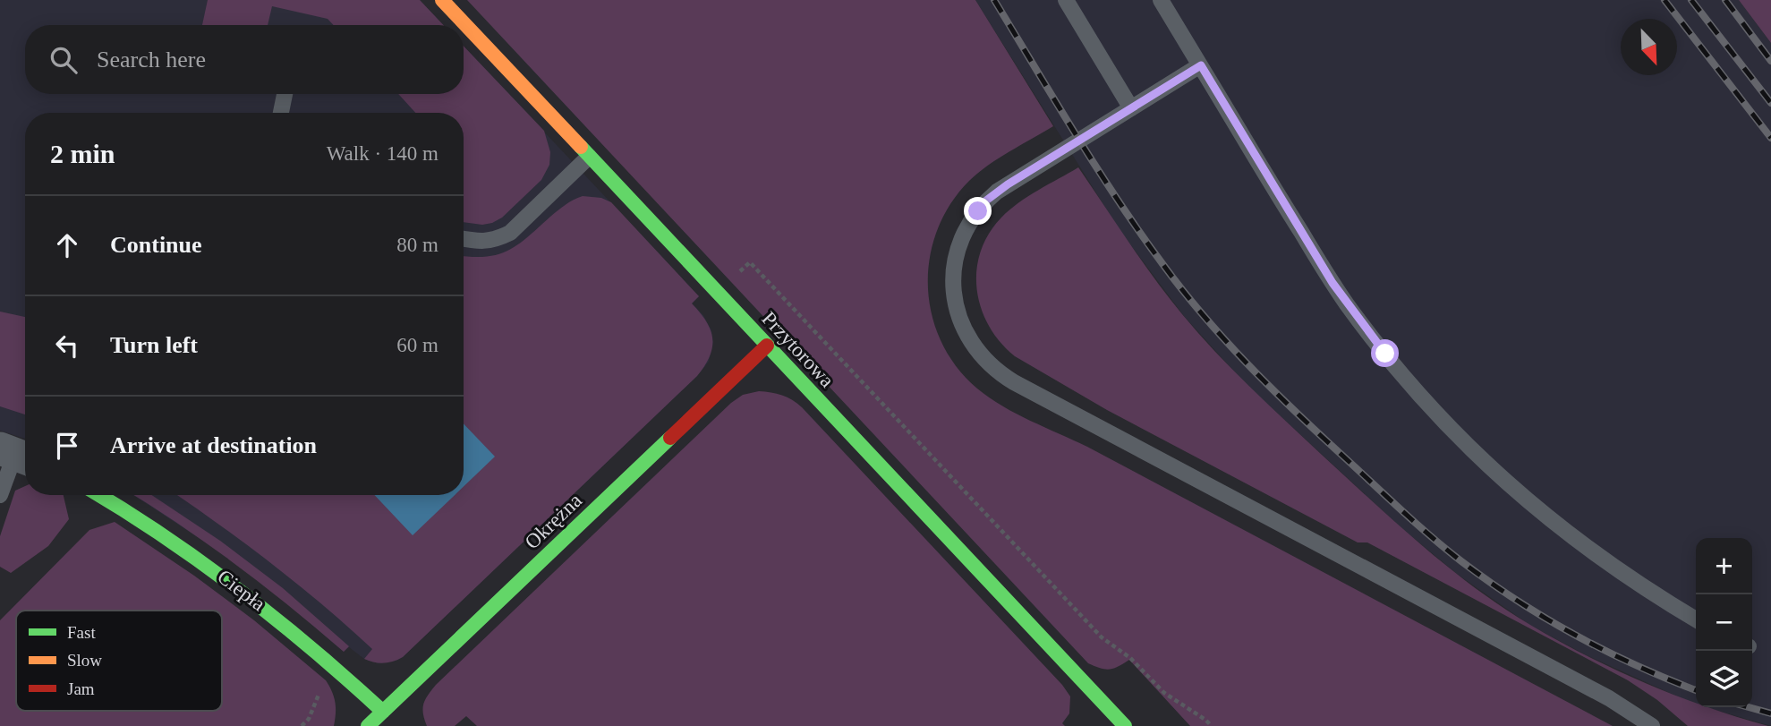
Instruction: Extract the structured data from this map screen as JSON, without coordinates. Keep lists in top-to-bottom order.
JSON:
{
  "streets": {
    "street": ["Przytorowa", "Okrężna", "Ciepła"]
  },
  "crossings": [
    ["Przytorowa", "Okrężna"],
    ["Okrężna", "Ciepła"]
  ],
  "legend": ["Fast", "Slow", "Jam"],
  "north": "bottom right",
  "page": {
    "search": "Search here",
    "heading": ["2 min", "Walk · 140 m"],
    "list": [
      ["Continue", "80 m"],
      ["Turn left", "60 m"],
      "Arrive at destination"
    ],
    "map_buttons": ["+", "−"]
  }
}
